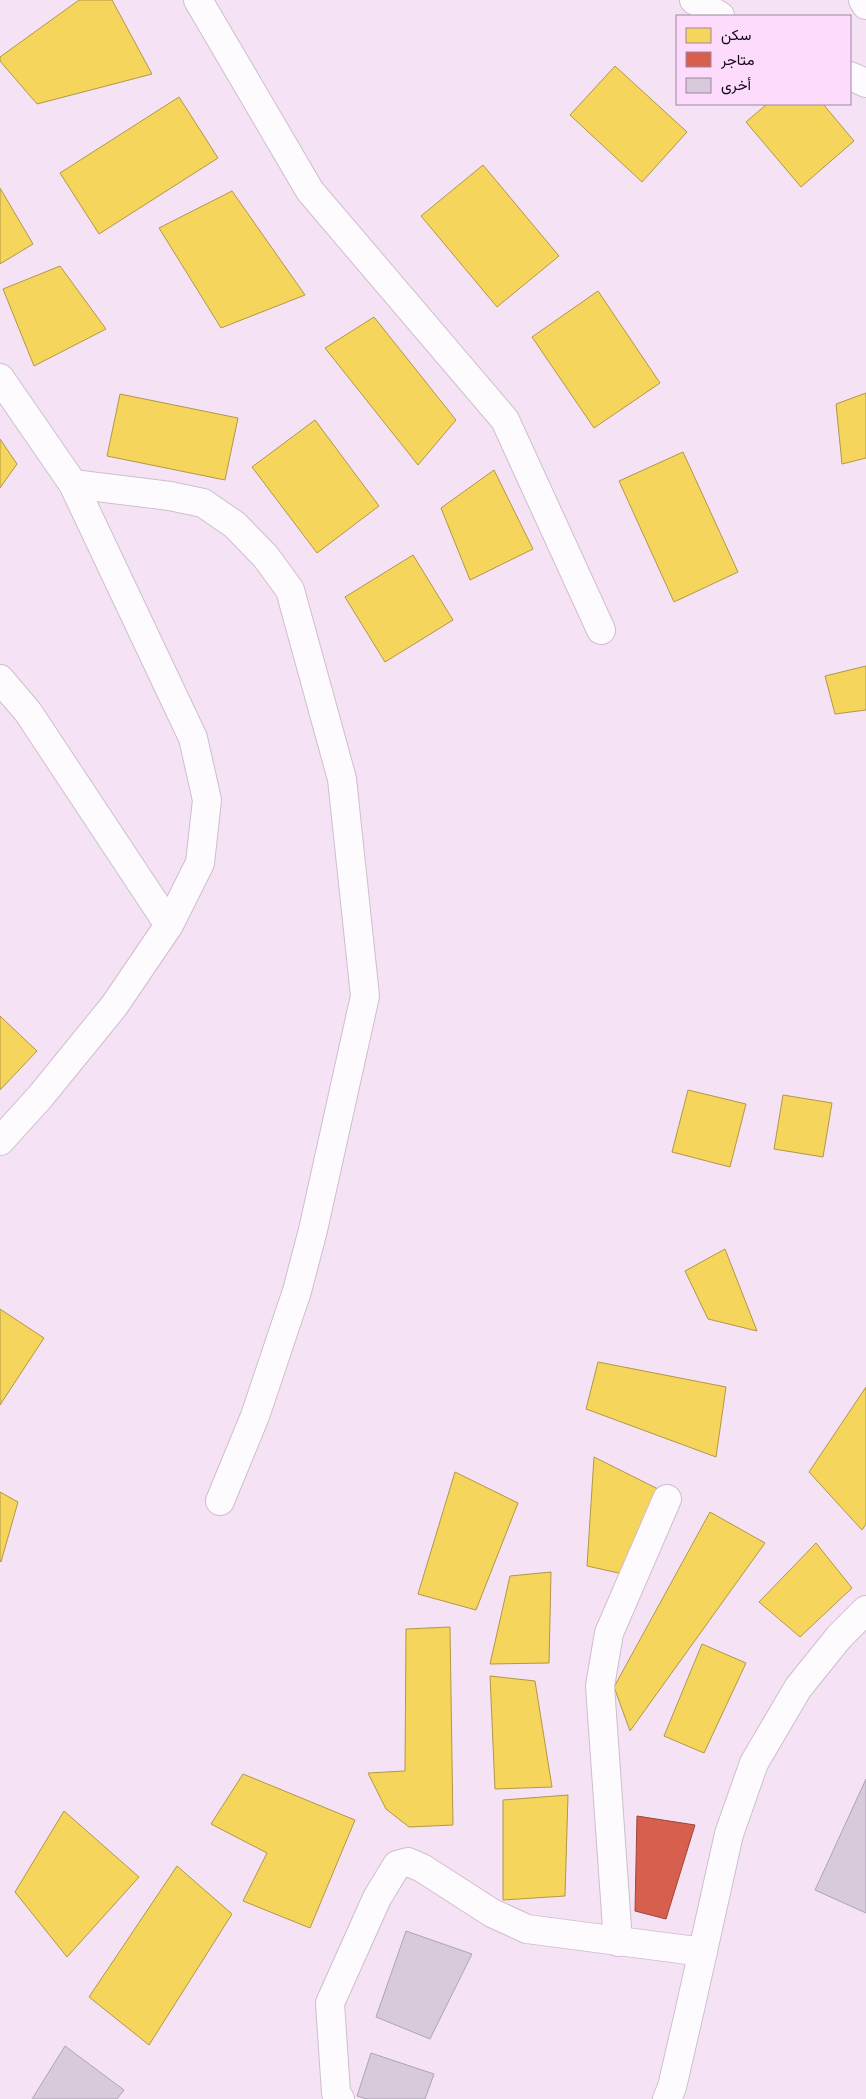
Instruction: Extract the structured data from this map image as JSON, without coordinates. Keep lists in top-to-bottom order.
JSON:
{
  "legend": ["سكن", "متاجر", "أخرى"]
}
